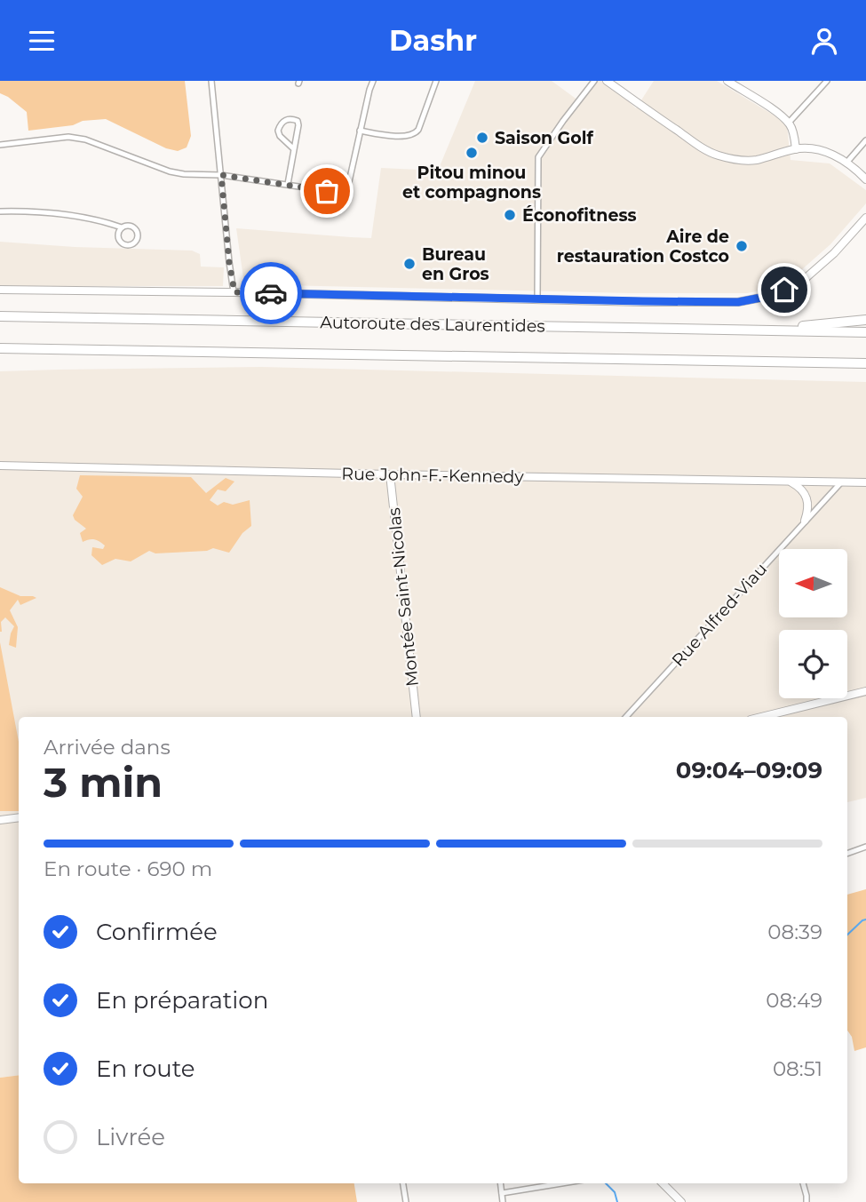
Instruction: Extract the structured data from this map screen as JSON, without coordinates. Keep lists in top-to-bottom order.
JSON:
{
  "streets": {
    "highway": ["Autoroute des Laurentides"],
    "street": ["Rue John-F.-Kennedy", "Montée Saint-Nicolas", "Rue Alfred-Viau"]
  },
  "crossings": [
    ["Rue John-F.-Kennedy", "Montée Saint-Nicolas"],
    ["Rue John-F.-Kennedy", "Rue Alfred-Viau"]
  ],
  "places": [
    "Saison Golf",
    "Pitou minou et compagnons",
    "Éconofitness",
    "Aire de restauration Costco",
    "Bureau en Gros"
  ],
  "north": "left",
  "page": {
    "header": "Dashr",
    "heading": ["3 min", "Arrivée dans", "09:04–09:09"],
    "bar": "En route · 690 m",
    "list": [
      ["Confirmée", "08:39"],
      ["En préparation", "08:49"],
      ["En route", "08:51"],
      "Livrée"
    ]
  }
}
